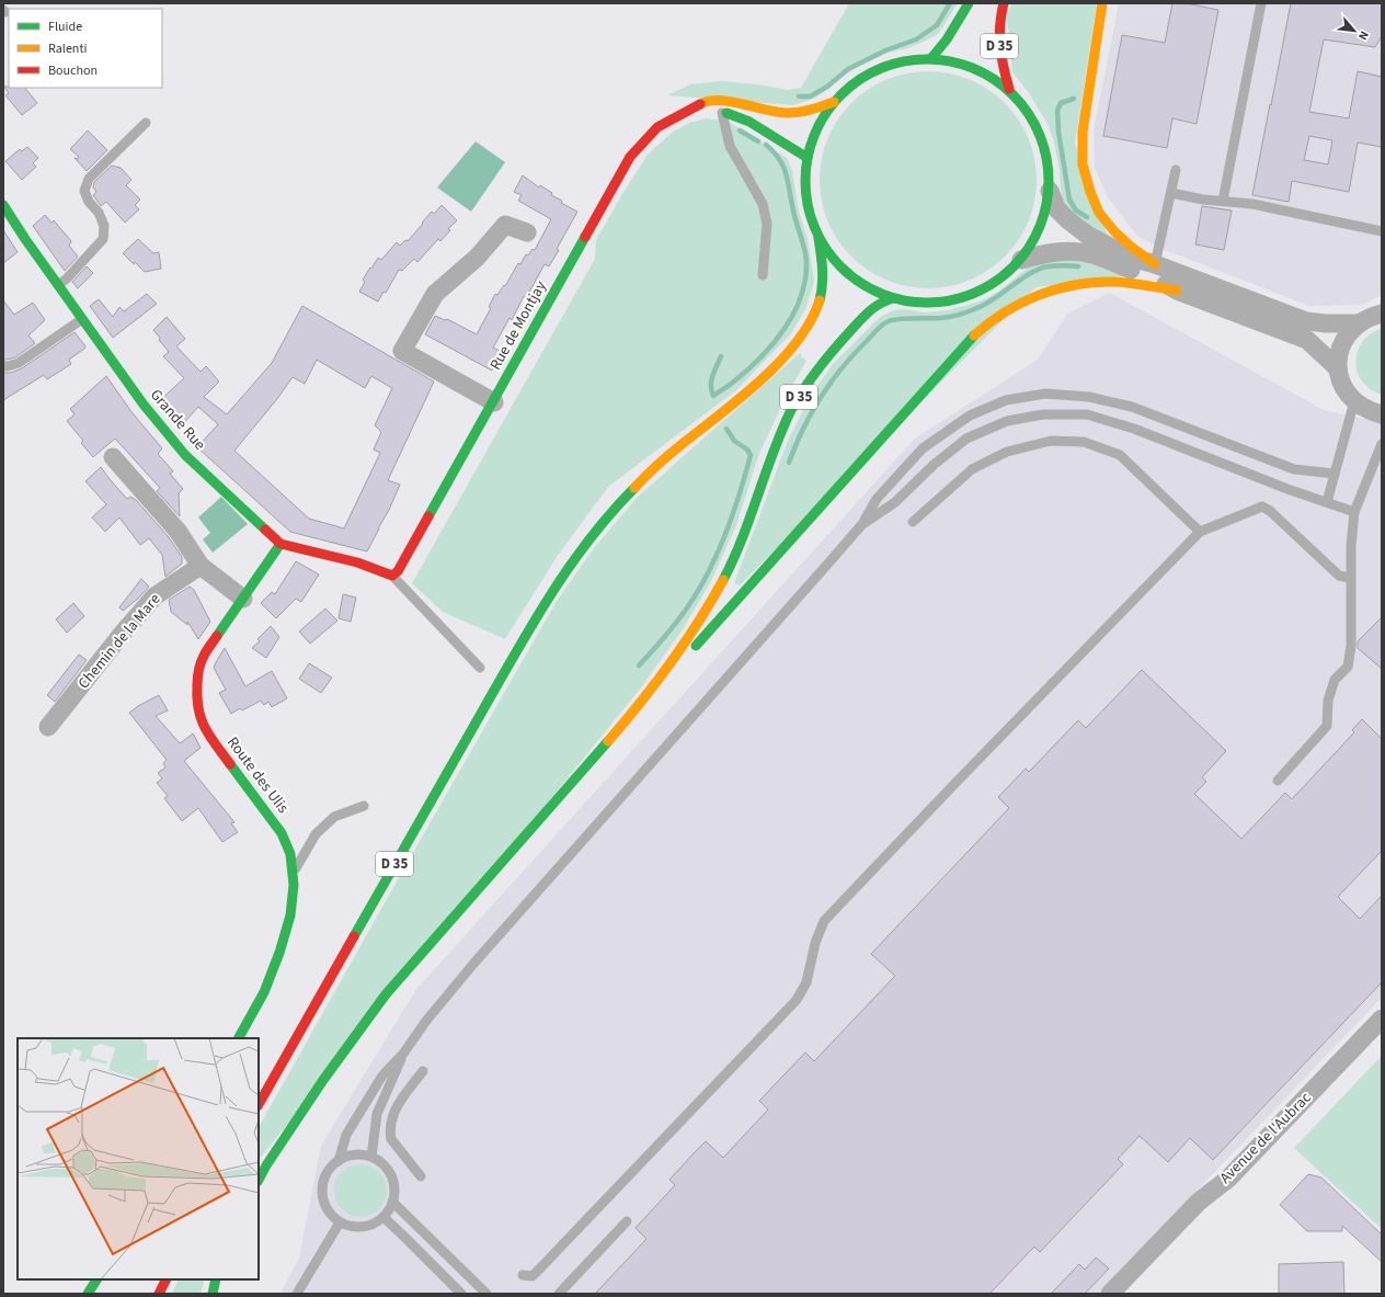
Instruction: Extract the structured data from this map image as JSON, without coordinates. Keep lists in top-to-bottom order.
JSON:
{
  "streets": {
    "main road": [
      "D 35",
      "Rue de Montjay",
      "Grande Rue",
      "Route des Ulis"
    ],
    "street": ["Chemin de la Mare", "Avenue de l'Aubrac"]
  },
  "crossings": [
    ["Rue de Montjay", "Grande Rue"],
    ["Grande Rue", "Route des Ulis"]
  ],
  "legend": ["Fluide", "Ralenti", "Bouchon"],
  "north": "bottom right"
}
